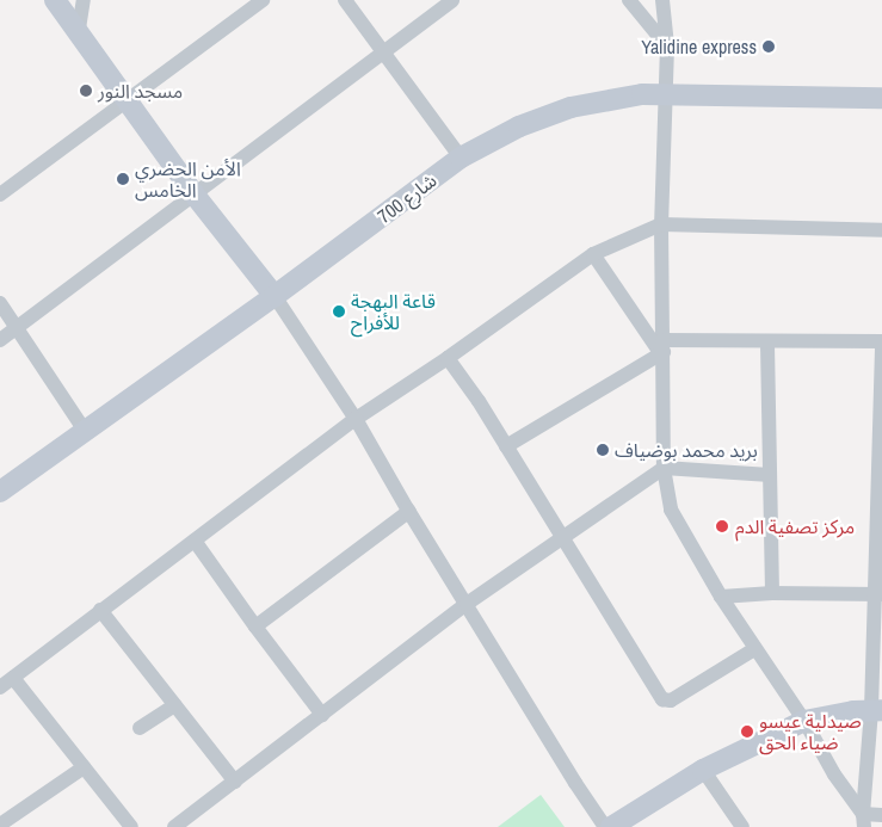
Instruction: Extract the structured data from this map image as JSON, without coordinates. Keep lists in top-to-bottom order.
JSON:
{
  "streets": {
    "main road": ["شارع 700"]
  },
  "places": [
    "Yalidine express",
    "مسجد النور",
    "الأمن الحضري الخامس",
    "قاعة البهجة للأفراح",
    "بريد محمد بوضياف",
    "مركز تصفية الدم",
    "صيدلية عيسو ضياء الحق"
  ]
}
